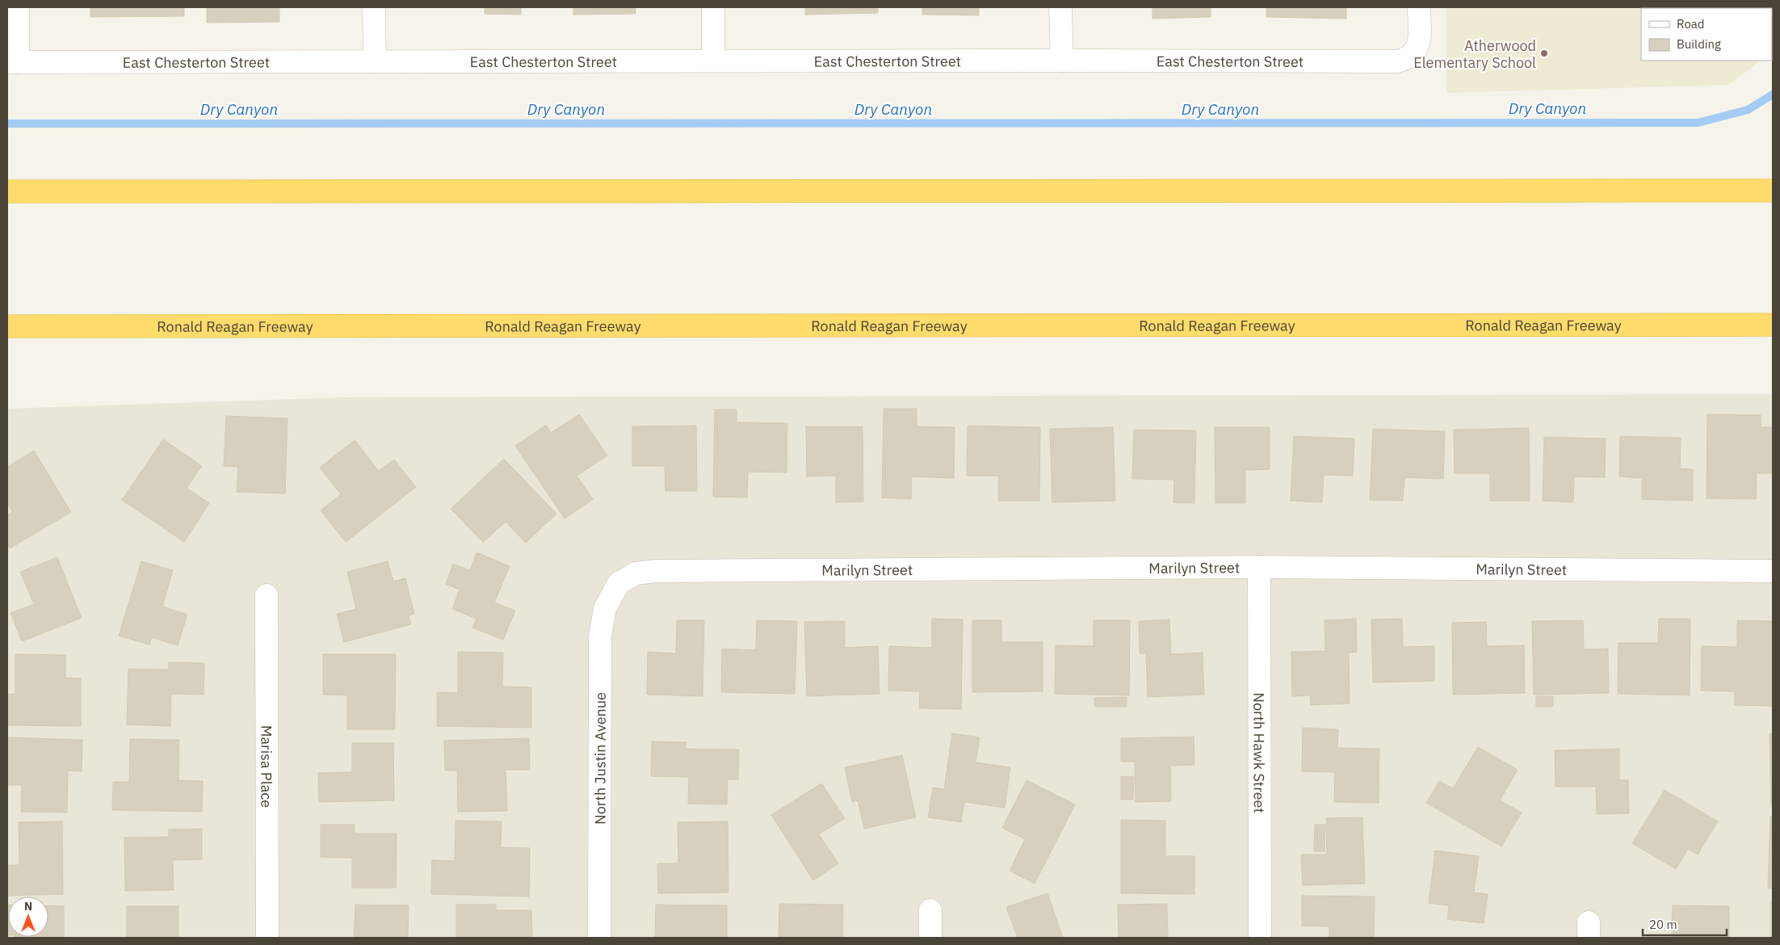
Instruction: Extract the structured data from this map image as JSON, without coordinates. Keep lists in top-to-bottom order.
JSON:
{
  "streets": {
    "highway": ["Ronald Reagan Freeway"],
    "street": [
      "East Chesterton Street",
      "Marilyn Street",
      "North Hawk Street",
      "North Justin Avenue",
      "Marisa Place"
    ]
  },
  "crossings": [
    ["Marilyn Street", "North Hawk Street"],
    ["Marilyn Street", "North Justin Avenue"]
  ],
  "water": ["Dry Canyon"],
  "places": ["Atherwood Elementary School"],
  "legend": ["Road", "Building"],
  "scale_bar": "20 m",
  "north": "top"
}
